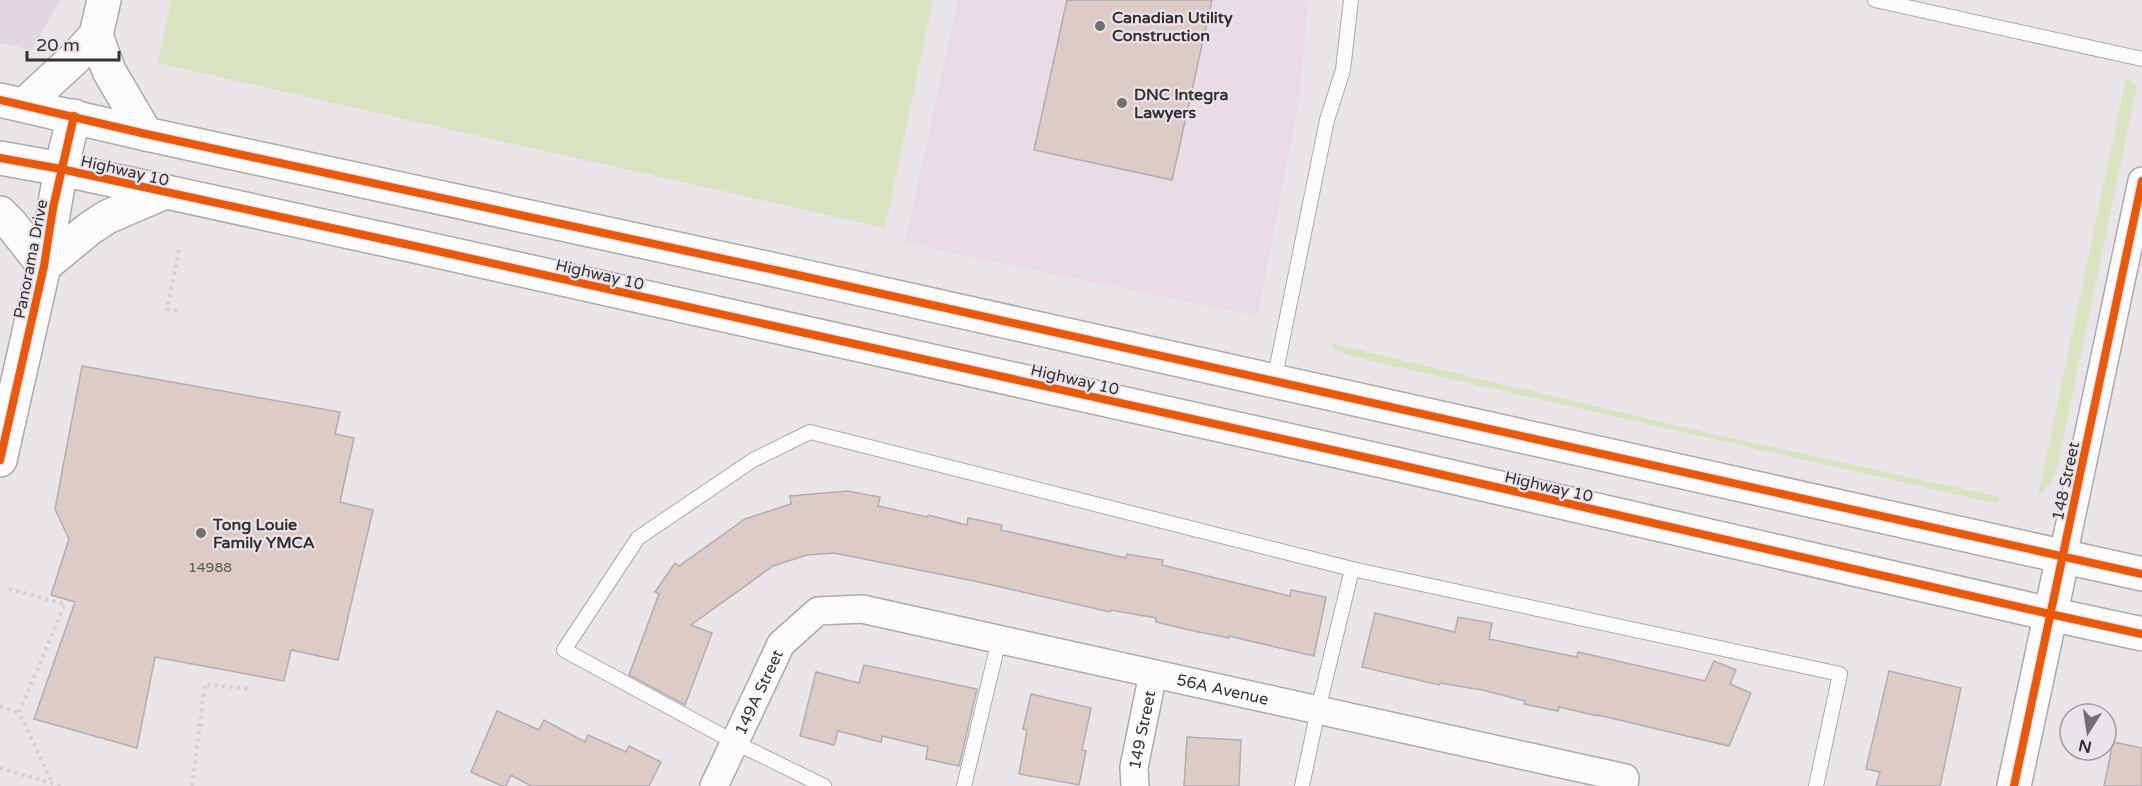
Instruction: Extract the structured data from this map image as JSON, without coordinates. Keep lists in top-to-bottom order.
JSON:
{
  "streets": {
    "main road": ["Highway 10", "Panorama Drive", "148 Street"],
    "street": ["56A Avenue", "149A Street", "149 Street"]
  },
  "crossings": [
    ["Highway 10", "Panorama Drive"],
    ["Highway 10", "148 Street"],
    ["56A Avenue", "149A Street"],
    ["56A Avenue", "149 Street"]
  ],
  "places": ["Canadian Utility Construction", "DNC Integra Lawyers", "Tong Louie Family YMCA"],
  "house_numbers": ["14988"],
  "scale_bar": "20 m",
  "north": "bottom"
}
